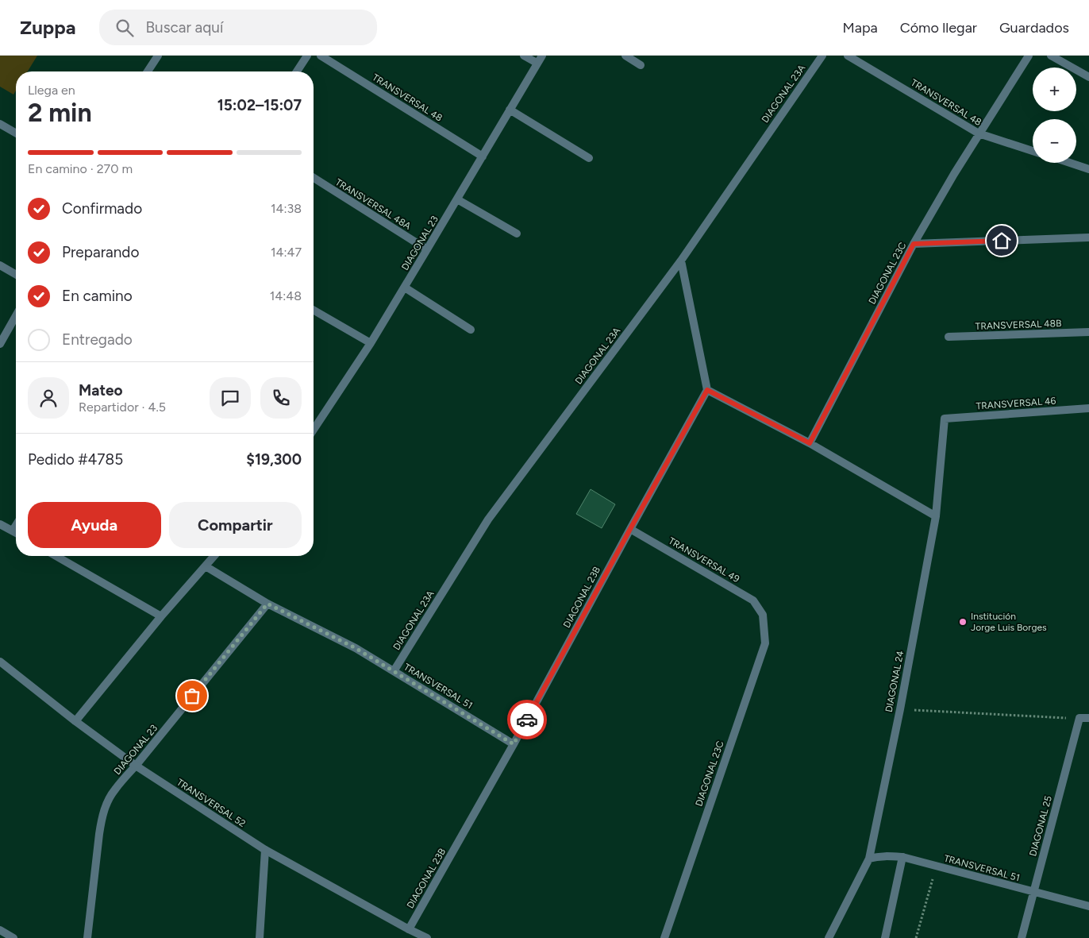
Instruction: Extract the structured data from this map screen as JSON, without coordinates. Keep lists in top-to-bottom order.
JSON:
{
  "streets": {
    "street": [
      "DIAGONAL 23A",
      "TRANSVERSAL 48",
      "TRANSVERSAL 48A",
      "DIAGONAL 23",
      "DIAGONAL 23C",
      "TRANSVERSAL 48B",
      "TRANSVERSAL 46",
      "TRANSVERSAL 49",
      "DIAGONAL 23B",
      "DIAGONAL 24",
      "TRANSVERSAL 51",
      "TRANSVERSAL 52",
      "DIAGONAL 25"
    ]
  },
  "crossings": [
    ["DIAGONAL 23A", "TRANSVERSAL 51"],
    ["TRANSVERSAL 48", "DIAGONAL 23"],
    ["TRANSVERSAL 48", "DIAGONAL 23C"],
    ["TRANSVERSAL 48A", "DIAGONAL 23"],
    ["DIAGONAL 23", "TRANSVERSAL 51"],
    ["DIAGONAL 23", "TRANSVERSAL 52"],
    ["DIAGONAL 23C", "TRANSVERSAL 49"],
    ["TRANSVERSAL 46", "DIAGONAL 24"],
    ["TRANSVERSAL 49", "DIAGONAL 23B"],
    ["DIAGONAL 23B", "TRANSVERSAL 51"],
    ["DIAGONAL 23B", "TRANSVERSAL 52"],
    ["DIAGONAL 24", "TRANSVERSAL 51"],
    ["TRANSVERSAL 51", "DIAGONAL 25"]
  ],
  "places": ["Institución Jorge Luis Borges"],
  "page": {
    "header": "Zuppa",
    "search": "Buscar aquí",
    "nav": ["Mapa", "Cómo llegar", "Guardados"],
    "map_buttons": ["+", "−"],
    "heading": ["2 min", "Llega en", "15:02–15:07"],
    "panel": [
      "Mateo",
      "Repartidor · 4.5",
      "Pedido #4785",
      "$19,300"
    ],
    "bar": "En camino · 270 m",
    "list": [
      ["Confirmado", "14:38"],
      ["Preparando", "14:47"],
      ["En camino", "14:48"],
      "Entregado"
    ],
    "buttons": ["Ayuda", "Compartir"]
  }
}
